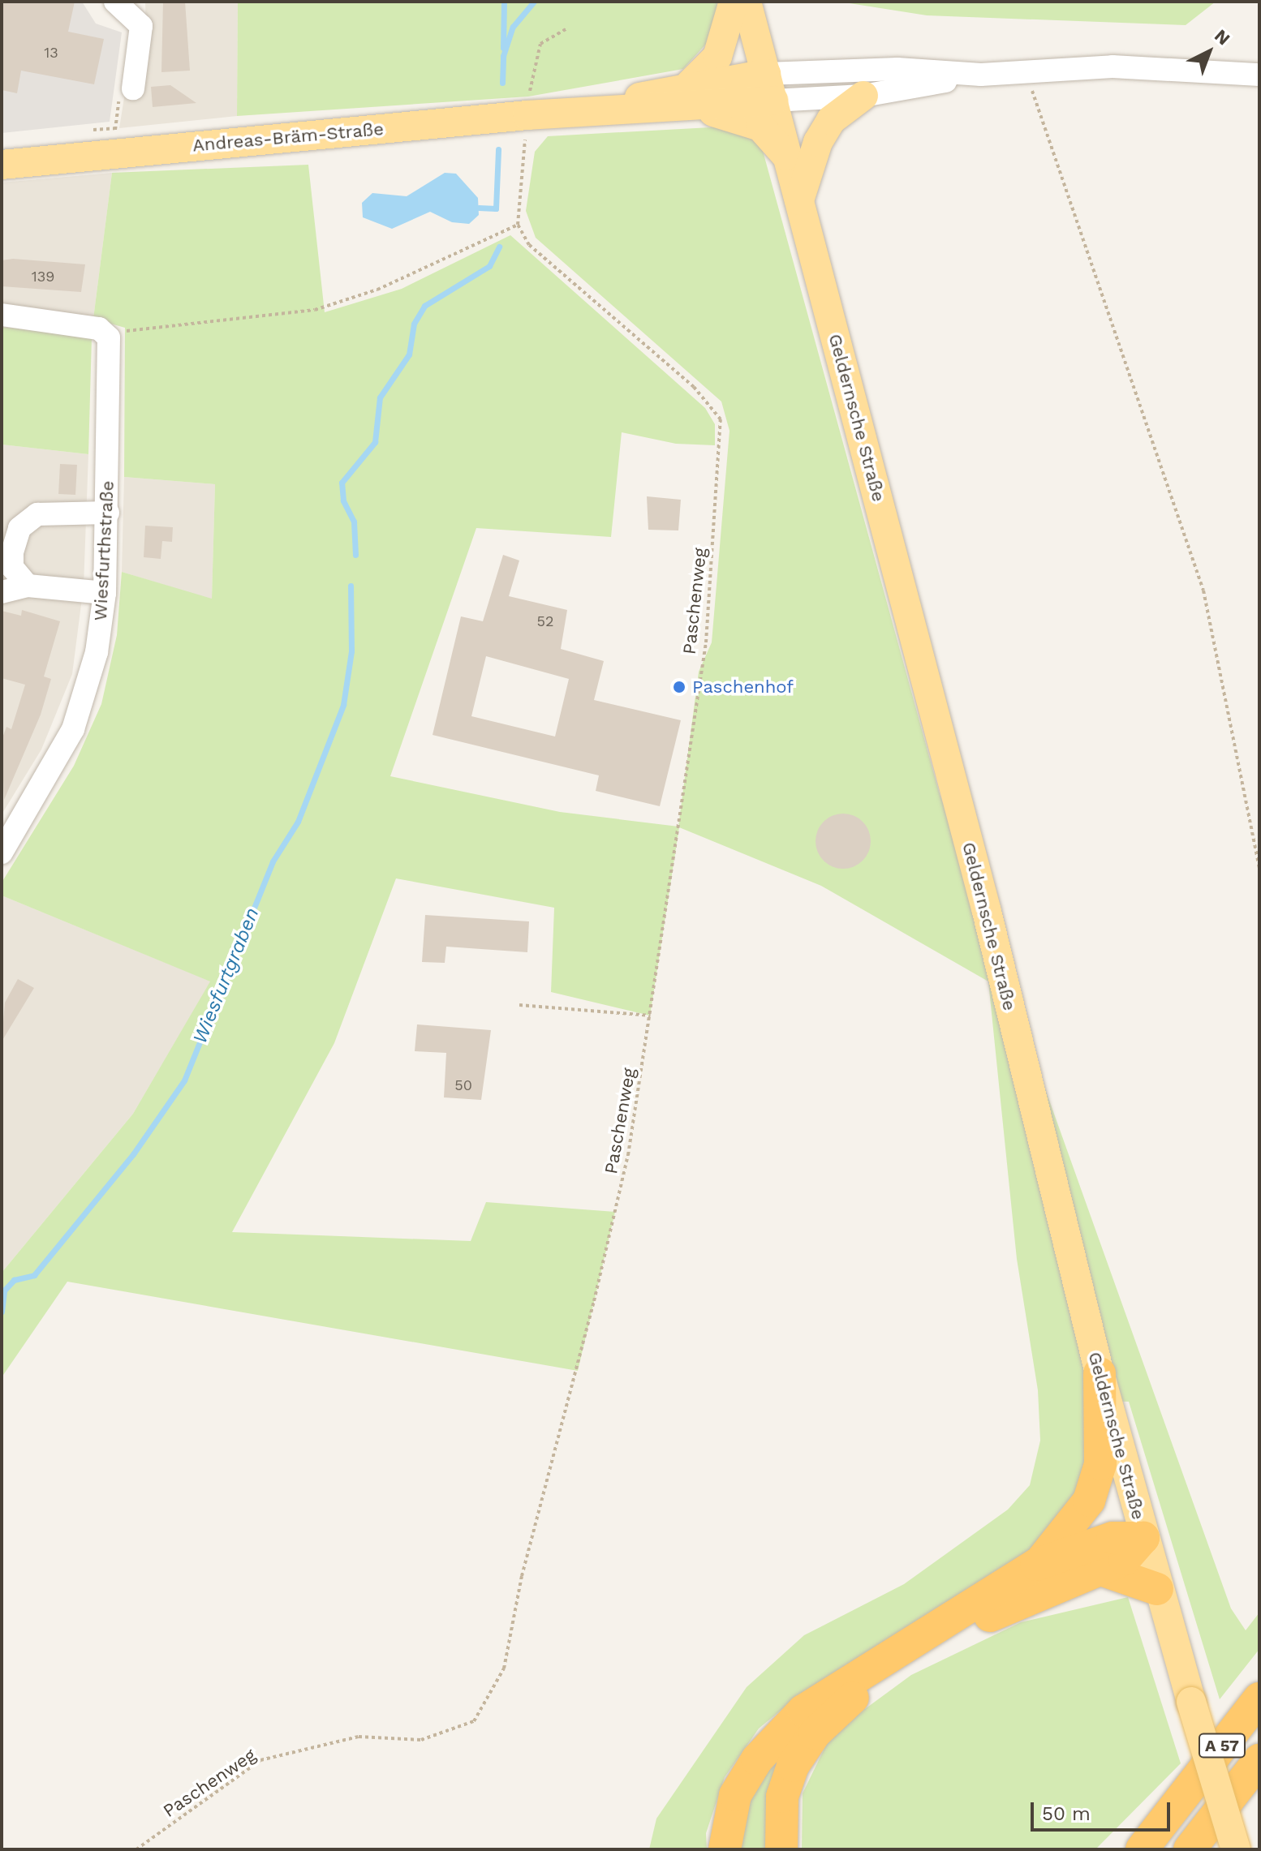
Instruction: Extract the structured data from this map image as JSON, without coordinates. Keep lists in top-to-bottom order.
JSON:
{
  "streets": {
    "highway": ["A 57"],
    "main road": ["Andreas-Bräm-Straße", "Geldernsche Straße"],
    "street": ["Wiesfurthstraße"],
    "path": ["Paschenweg"]
  },
  "crossings": [
    ["Andreas-Bräm-Straße", "Geldernsche Straße"]
  ],
  "water": ["Wiesfurtgraben"],
  "places": ["Paschenhof"],
  "house_numbers": [
    "13",
    "139",
    "52",
    "50"
  ],
  "scale_bar": "50 m",
  "north": "top right"
}
